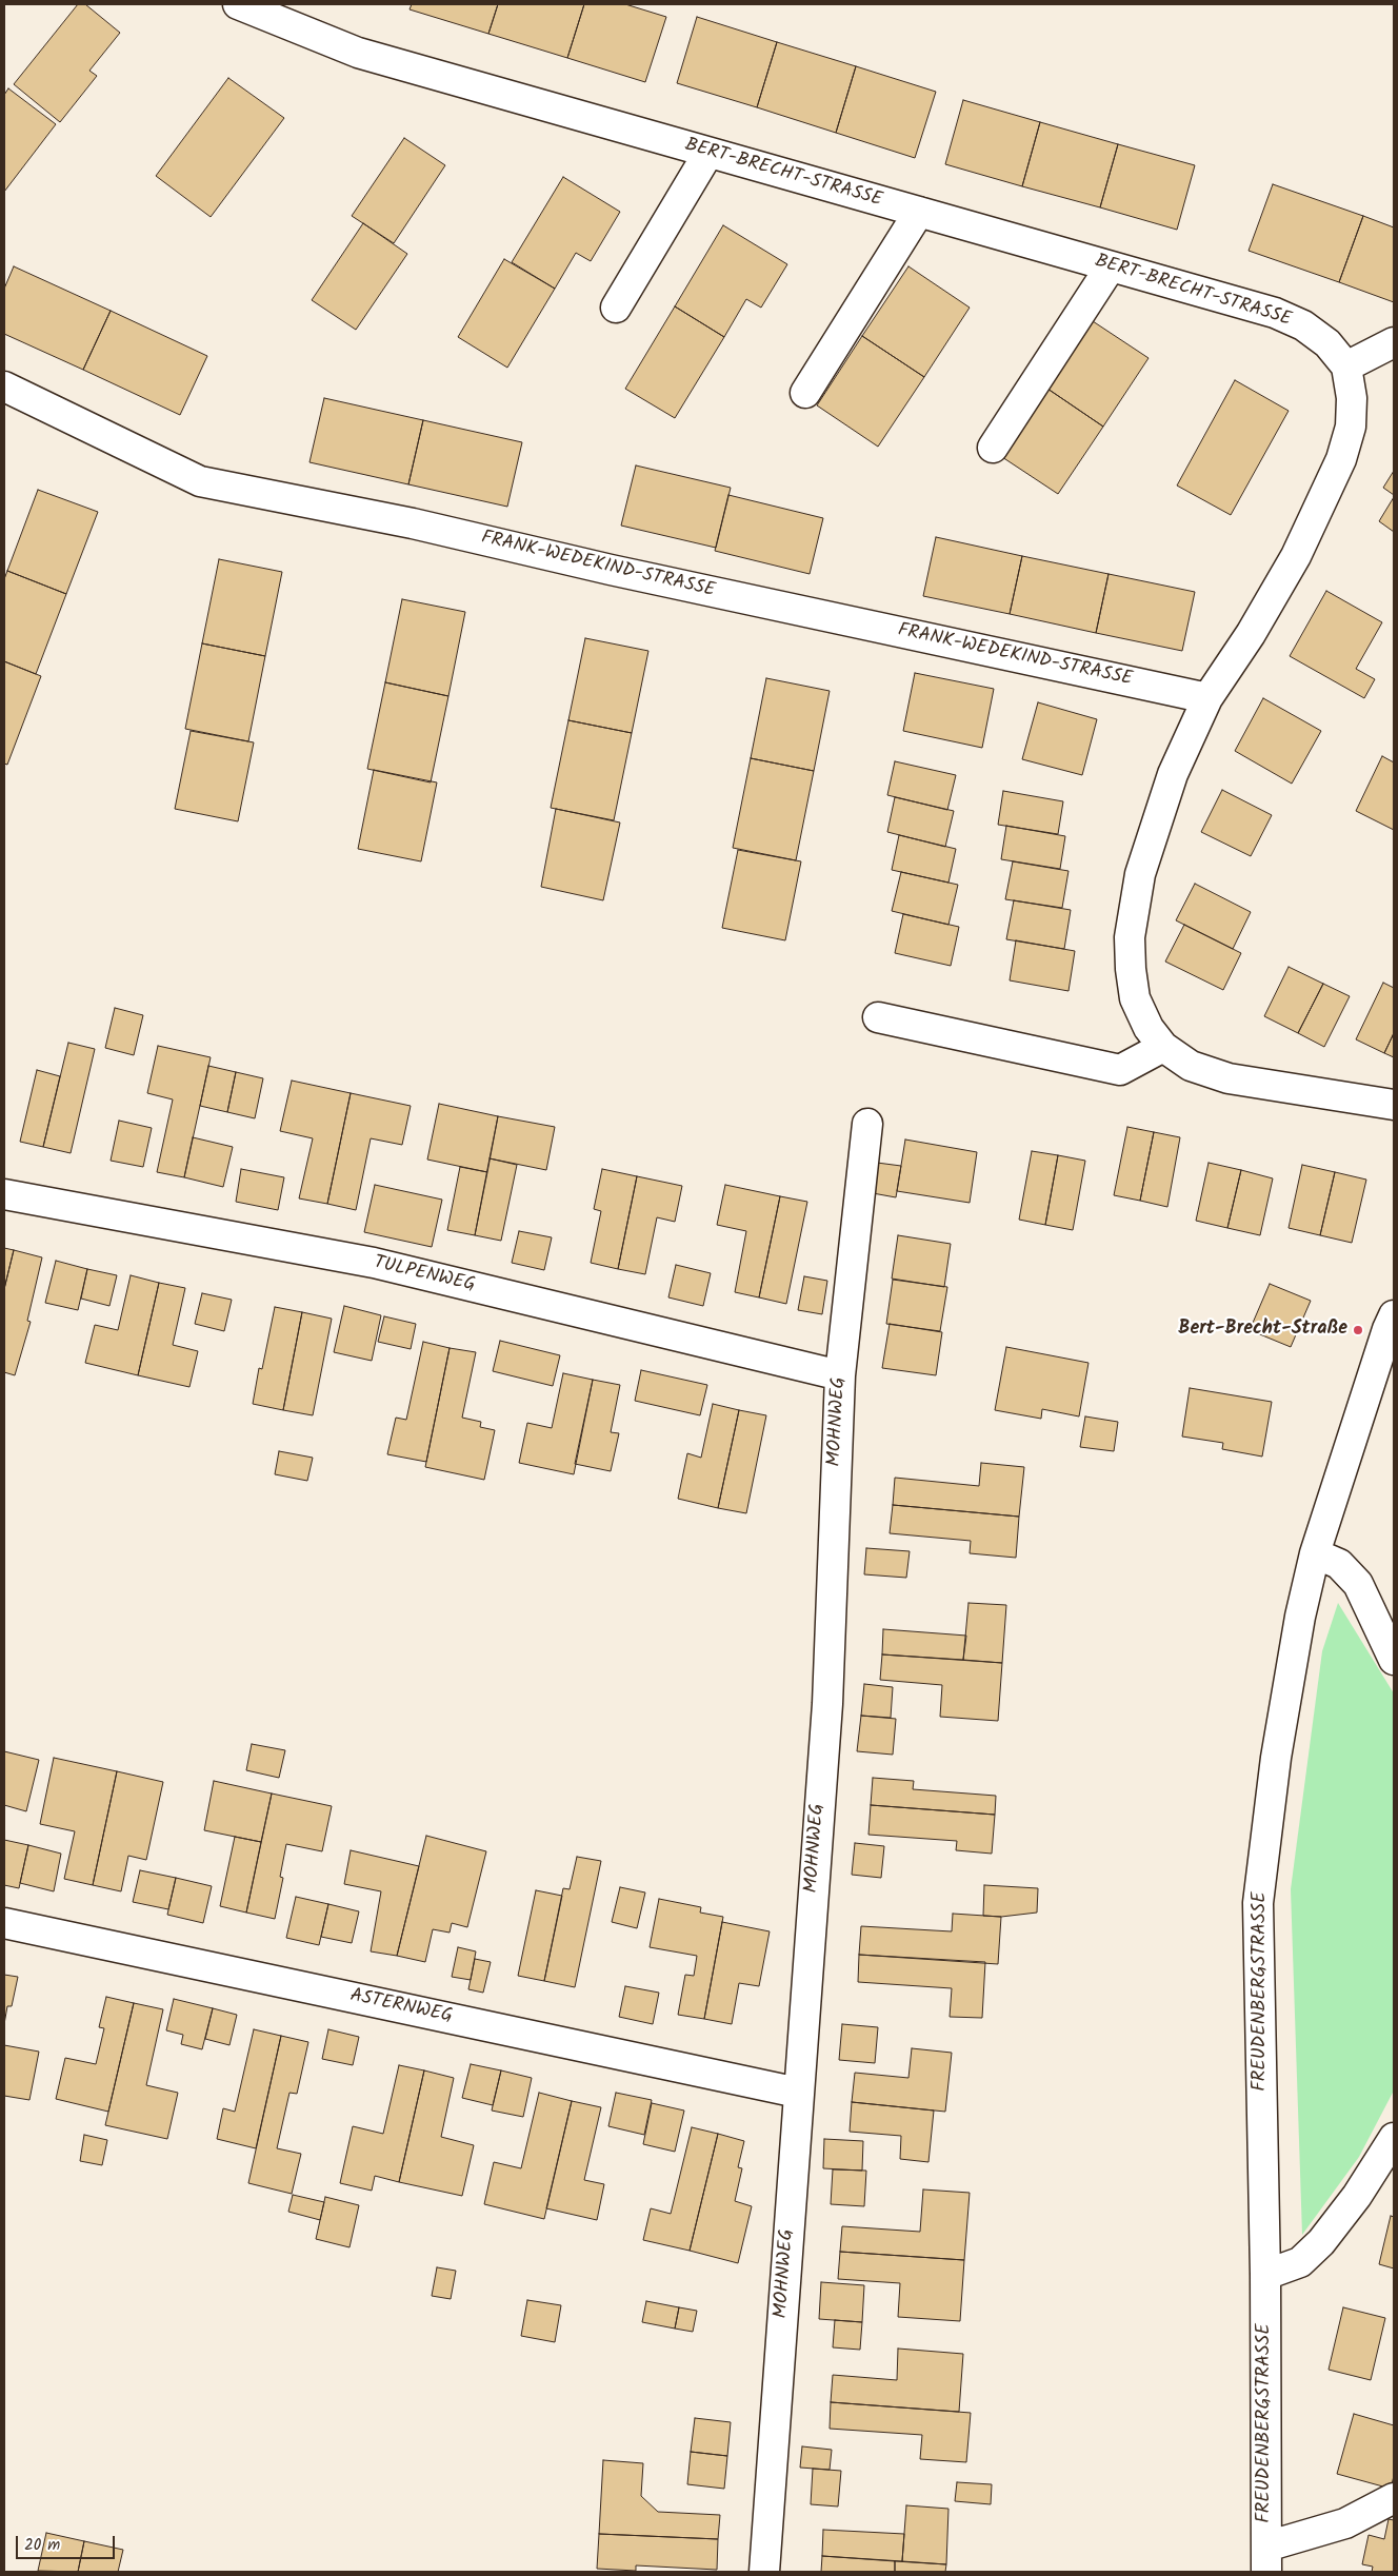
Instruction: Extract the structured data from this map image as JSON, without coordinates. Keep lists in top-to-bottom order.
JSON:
{
  "streets": {
    "street": [
      "BERT-BRECHT-STRASSE",
      "FRANK-WEDEKIND-STRASSE",
      "TULPENWEG",
      "MOHNWEG",
      "FREUDENBERGSTRASSE",
      "ASTERNWEG"
    ]
  },
  "crossings": [
    ["BERT-BRECHT-STRASSE", "FRANK-WEDEKIND-STRASSE"],
    ["TULPENWEG", "MOHNWEG"],
    ["MOHNWEG", "ASTERNWEG"]
  ],
  "places": ["Bert-Brecht-Straße"],
  "scale_bar": "20 m"
}
